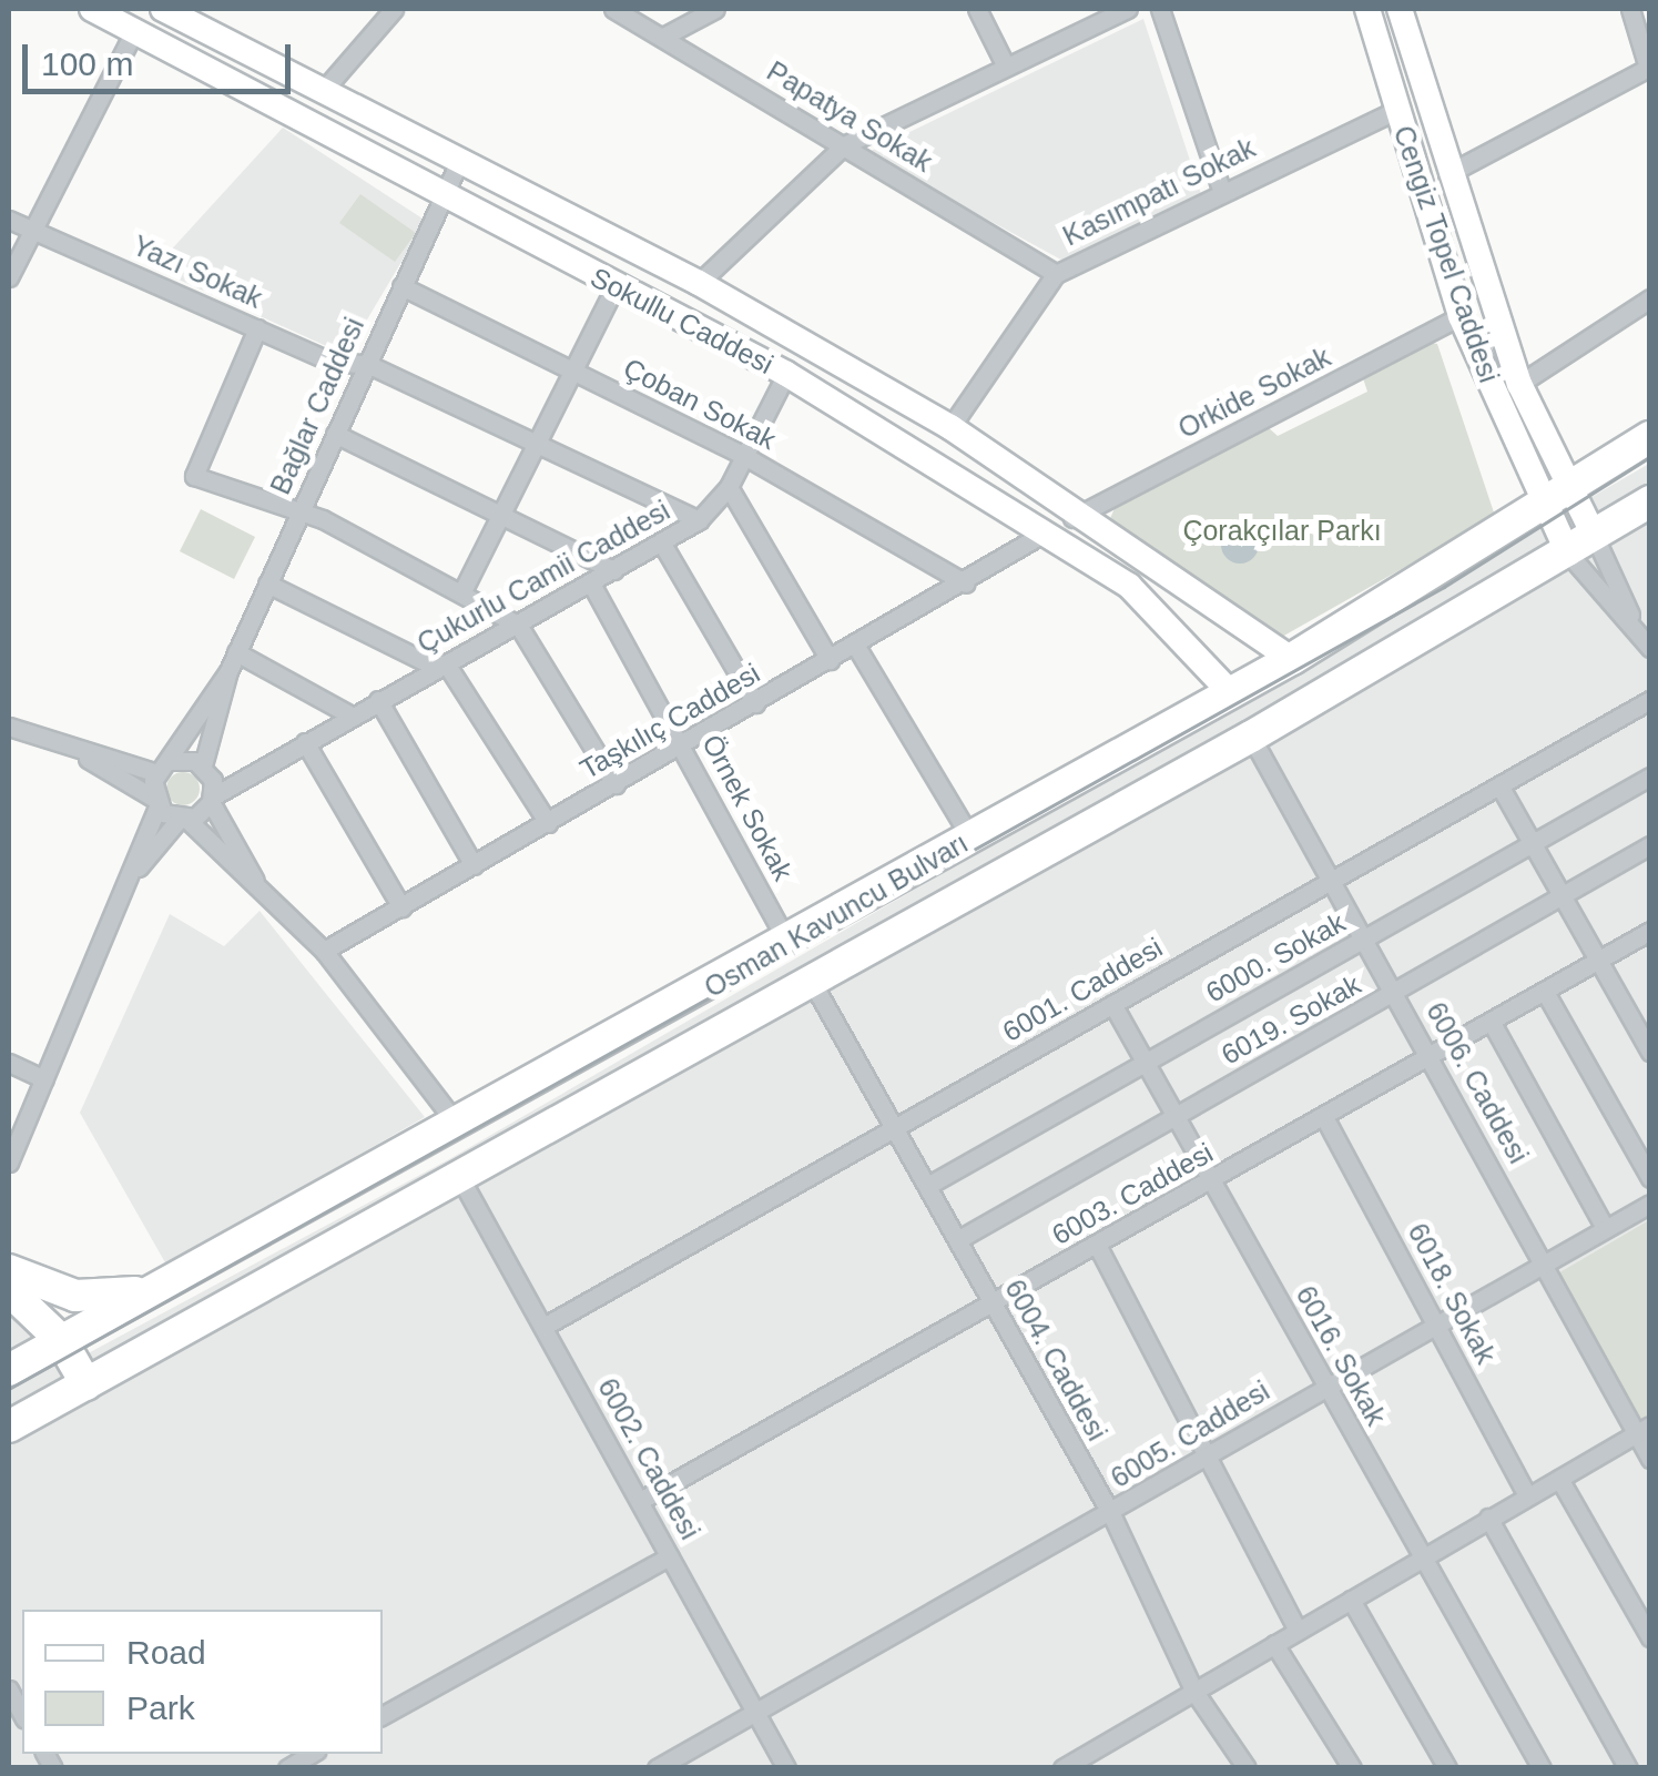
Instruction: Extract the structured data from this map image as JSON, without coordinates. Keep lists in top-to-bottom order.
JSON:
{
  "streets": {
    "highway": ["Osman Kavuncu Bulvarı"],
    "main road": ["Cengiz Topel Caddesi", "Sokullu Caddesi"],
    "street": [
      "Papatya Sokak",
      "Kasımpatı Sokak",
      "Yazı Sokak",
      "Orkide Sokak",
      "Çoban Sokak",
      "Bağlar Caddesi",
      "Çukurlu Camii Caddesi",
      "Taşkılıç Caddesi",
      "Örnek Sokak",
      "6000. Sokak",
      "6001. Caddesi",
      "6019. Sokak",
      "6006. Caddesi",
      "6003. Caddesi",
      "6018. Sokak",
      "6016. Sokak",
      "6004. Caddesi",
      "6005. Caddesi",
      "6002. Caddesi"
    ]
  },
  "crossings": [
    ["Papatya Sokak", "Kasımpatı Sokak"],
    ["Kasımpatı Sokak", "Cengiz Topel Caddesi"],
    ["Kasımpatı Sokak", "Sokullu Caddesi"],
    ["Cengiz Topel Caddesi", "Orkide Sokak"],
    ["Cengiz Topel Caddesi", "Osman Kavuncu Bulvarı"],
    ["Yazı Sokak", "Bağlar Caddesi"],
    ["Yazı Sokak", "Çukurlu Camii Caddesi"],
    ["Sokullu Caddesi", "Orkide Sokak"],
    ["Sokullu Caddesi", "Bağlar Caddesi"],
    ["Sokullu Caddesi", "Çukurlu Camii Caddesi"],
    ["Sokullu Caddesi", "Taşkılıç Caddesi"],
    ["Sokullu Caddesi", "Osman Kavuncu Bulvarı"],
    ["Çoban Sokak", "Bağlar Caddesi"],
    ["Çoban Sokak", "Çukurlu Camii Caddesi"],
    ["Çoban Sokak", "Taşkılıç Caddesi"],
    ["Bağlar Caddesi", "Çukurlu Camii Caddesi"],
    ["Çukurlu Camii Caddesi", "Örnek Sokak"],
    ["Taşkılıç Caddesi", "Örnek Sokak"],
    ["Örnek Sokak", "Osman Kavuncu Bulvarı"],
    ["Osman Kavuncu Bulvarı", "6006. Caddesi"],
    ["Osman Kavuncu Bulvarı", "6004. Caddesi"],
    ["Osman Kavuncu Bulvarı", "6002. Caddesi"],
    ["6000. Sokak", "6006. Caddesi"],
    ["6000. Sokak", "6016. Sokak"],
    ["6000. Sokak", "6004. Caddesi"],
    ["6001. Caddesi", "6006. Caddesi"],
    ["6001. Caddesi", "6016. Sokak"],
    ["6001. Caddesi", "6004. Caddesi"],
    ["6001. Caddesi", "6002. Caddesi"],
    ["6019. Sokak", "6006. Caddesi"],
    ["6019. Sokak", "6016. Sokak"],
    ["6019. Sokak", "6004. Caddesi"],
    ["6006. Caddesi", "6003. Caddesi"],
    ["6006. Caddesi", "6005. Caddesi"],
    ["6003. Caddesi", "6018. Sokak"],
    ["6003. Caddesi", "6016. Sokak"],
    ["6003. Caddesi", "6004. Caddesi"],
    ["6003. Caddesi", "6002. Caddesi"],
    ["6018. Sokak", "6005. Caddesi"],
    ["6016. Sokak", "6005. Caddesi"],
    ["6004. Caddesi", "6005. Caddesi"],
    ["6005. Caddesi", "6002. Caddesi"]
  ],
  "parks": ["Çorakçılar Parkı"],
  "legend": ["Road", "Park"],
  "scale_bar": "100 m"
}
